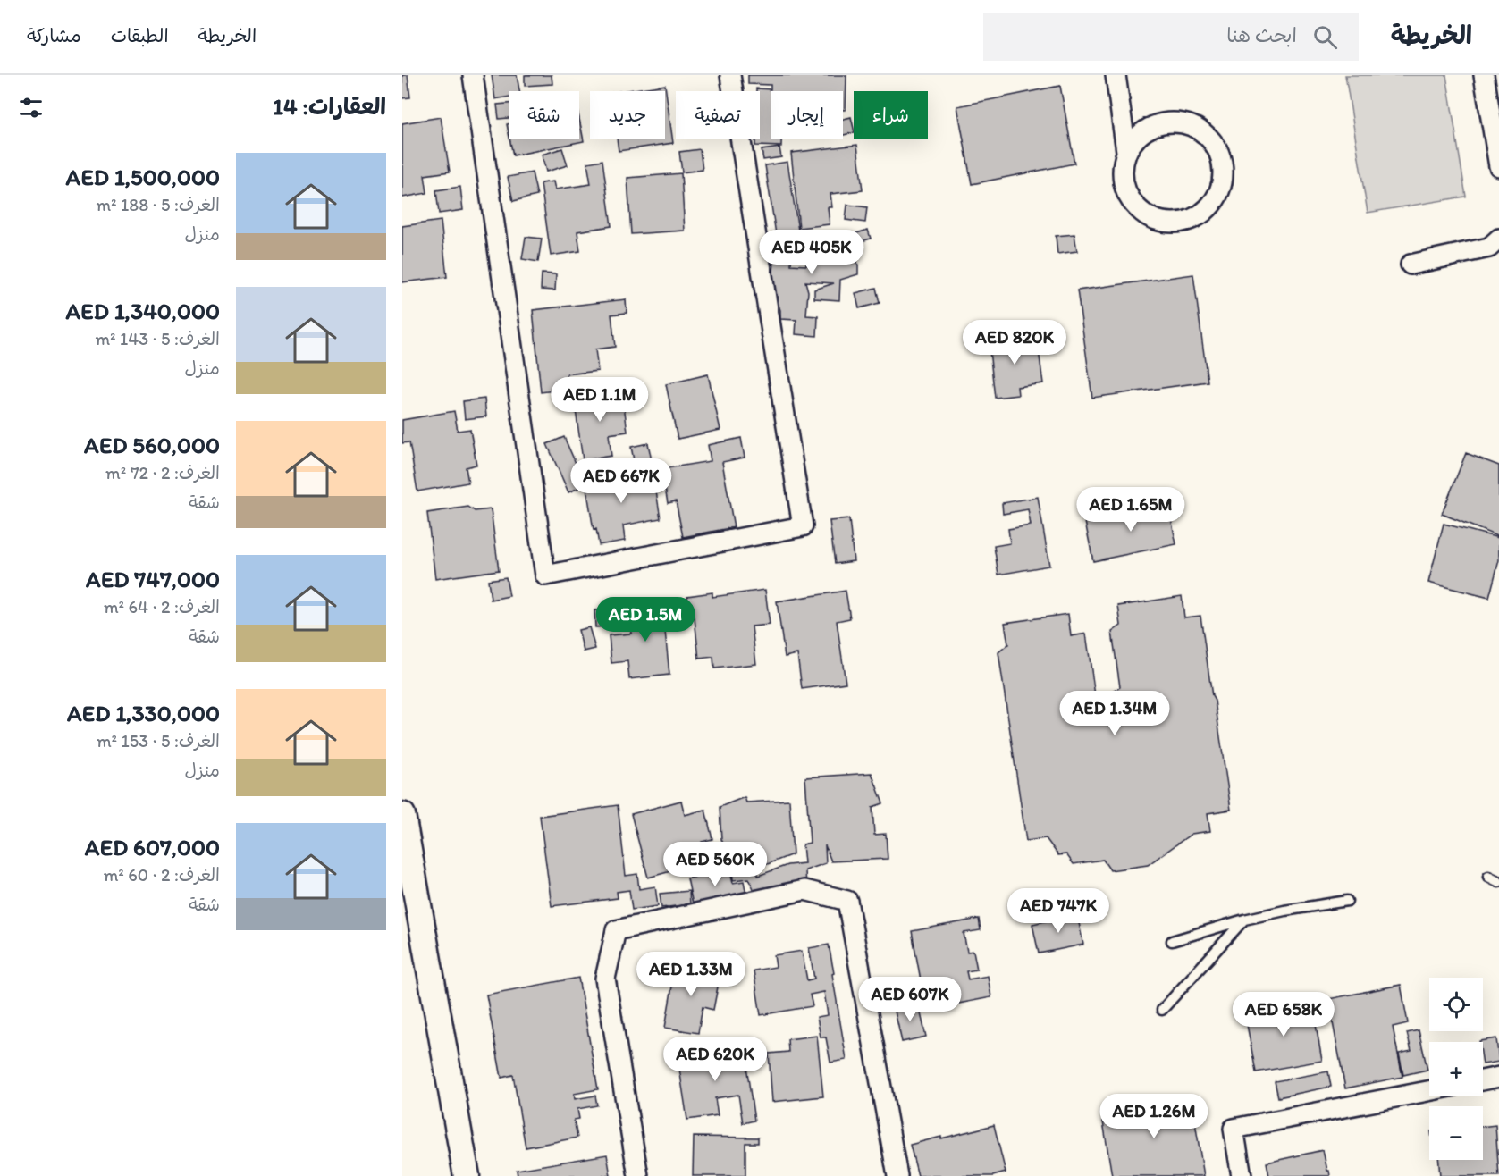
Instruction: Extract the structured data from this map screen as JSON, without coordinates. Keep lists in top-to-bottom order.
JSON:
{
  "page": {
    "header": "الخريطة",
    "search": "ابحث هنا",
    "nav": ["الخريطة", "الطبقات", "مشاركة"],
    "heading": "العقارات: 14",
    "chip": [
      "شراء",
      "إيجار",
      "تصفية",
      "جديد",
      "شقة"
    ],
    "list": [
      {
        "name": "AED 1,500,000",
        "note": "الغرف: 5 · 188 m² · منزل"
      },
      {
        "name": "AED 1,340,000",
        "note": "الغرف: 5 · 143 m² · منزل"
      },
      {
        "name": "AED 560,000",
        "note": "الغرف: 2 · 72 m² · شقة"
      },
      {
        "name": "AED 747,000",
        "note": "الغرف: 2 · 64 m² · شقة"
      },
      {
        "name": "AED 1,330,000",
        "note": "الغرف: 5 · 153 m² · منزل"
      },
      {
        "name": "AED 607,000",
        "note": "الغرف: 2 · 60 m² · شقة"
      }
    ],
    "price": [
      "AED 405K",
      "AED 820K",
      "AED 1.1M",
      "AED 667K",
      "AED 1.65M",
      "AED 1.5M",
      "AED 1.34M",
      "AED 560K",
      "AED 747K",
      "AED 1.33M",
      "AED 607K",
      "AED 658K",
      "AED 620K",
      "AED 1.26M"
    ],
    "map_buttons": ["+", "−"]
  }
}
